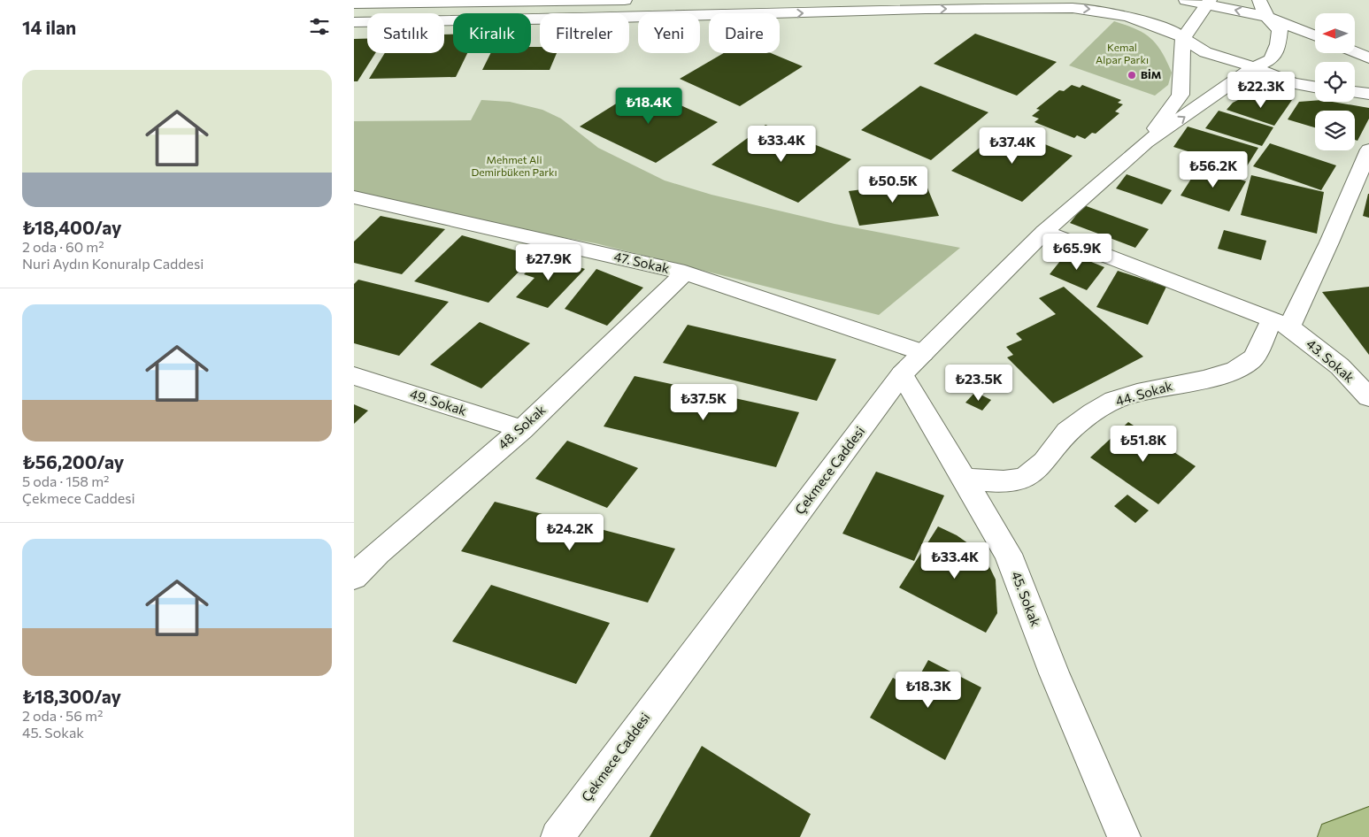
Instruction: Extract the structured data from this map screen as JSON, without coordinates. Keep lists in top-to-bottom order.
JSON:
{
  "streets": {
    "street": [
      "47. Sokak",
      "43. Sokak",
      "44. Sokak",
      "49. Sokak",
      "48. Sokak",
      "Çekmece Caddesi",
      "45. Sokak"
    ]
  },
  "crossings": [
    ["47. Sokak", "48. Sokak"],
    ["47. Sokak", "Çekmece Caddesi"],
    ["43. Sokak", "44. Sokak"],
    ["43. Sokak", "Çekmece Caddesi"],
    ["44. Sokak", "45. Sokak"],
    ["49. Sokak", "48. Sokak"],
    ["Çekmece Caddesi", "45. Sokak"]
  ],
  "parks": ["Kemal Alpar Parkı", "Mehmet Ali Demirbüken Parkı"],
  "places": ["BİM"],
  "north": "left",
  "page": {
    "heading": "14 ilan",
    "chip": [
      "Satılık",
      "Kiralık",
      "Filtreler",
      "Yeni",
      "Daire"
    ],
    "list": [
      {
        "name": "₺18,400/ay",
        "note": "2 oda · 60 m² · Nuri Aydın Konuralp Caddesi"
      },
      {
        "name": "₺56,200/ay",
        "note": "5 oda · 158 m² · Çekmece Caddesi"
      },
      {
        "name": "₺18,300/ay",
        "note": "2 oda · 56 m² · 45. Sokak"
      }
    ],
    "price": [
      "₺22.3K",
      "₺18.4K",
      "₺33.4K",
      "₺37.4K",
      "₺56.2K",
      "₺50.5K",
      "₺65.9K",
      "₺27.9K",
      "₺23.5K",
      "₺37.5K",
      "₺51.8K",
      "₺24.2K",
      "₺33.4K",
      "₺18.3K"
    ]
  }
}
